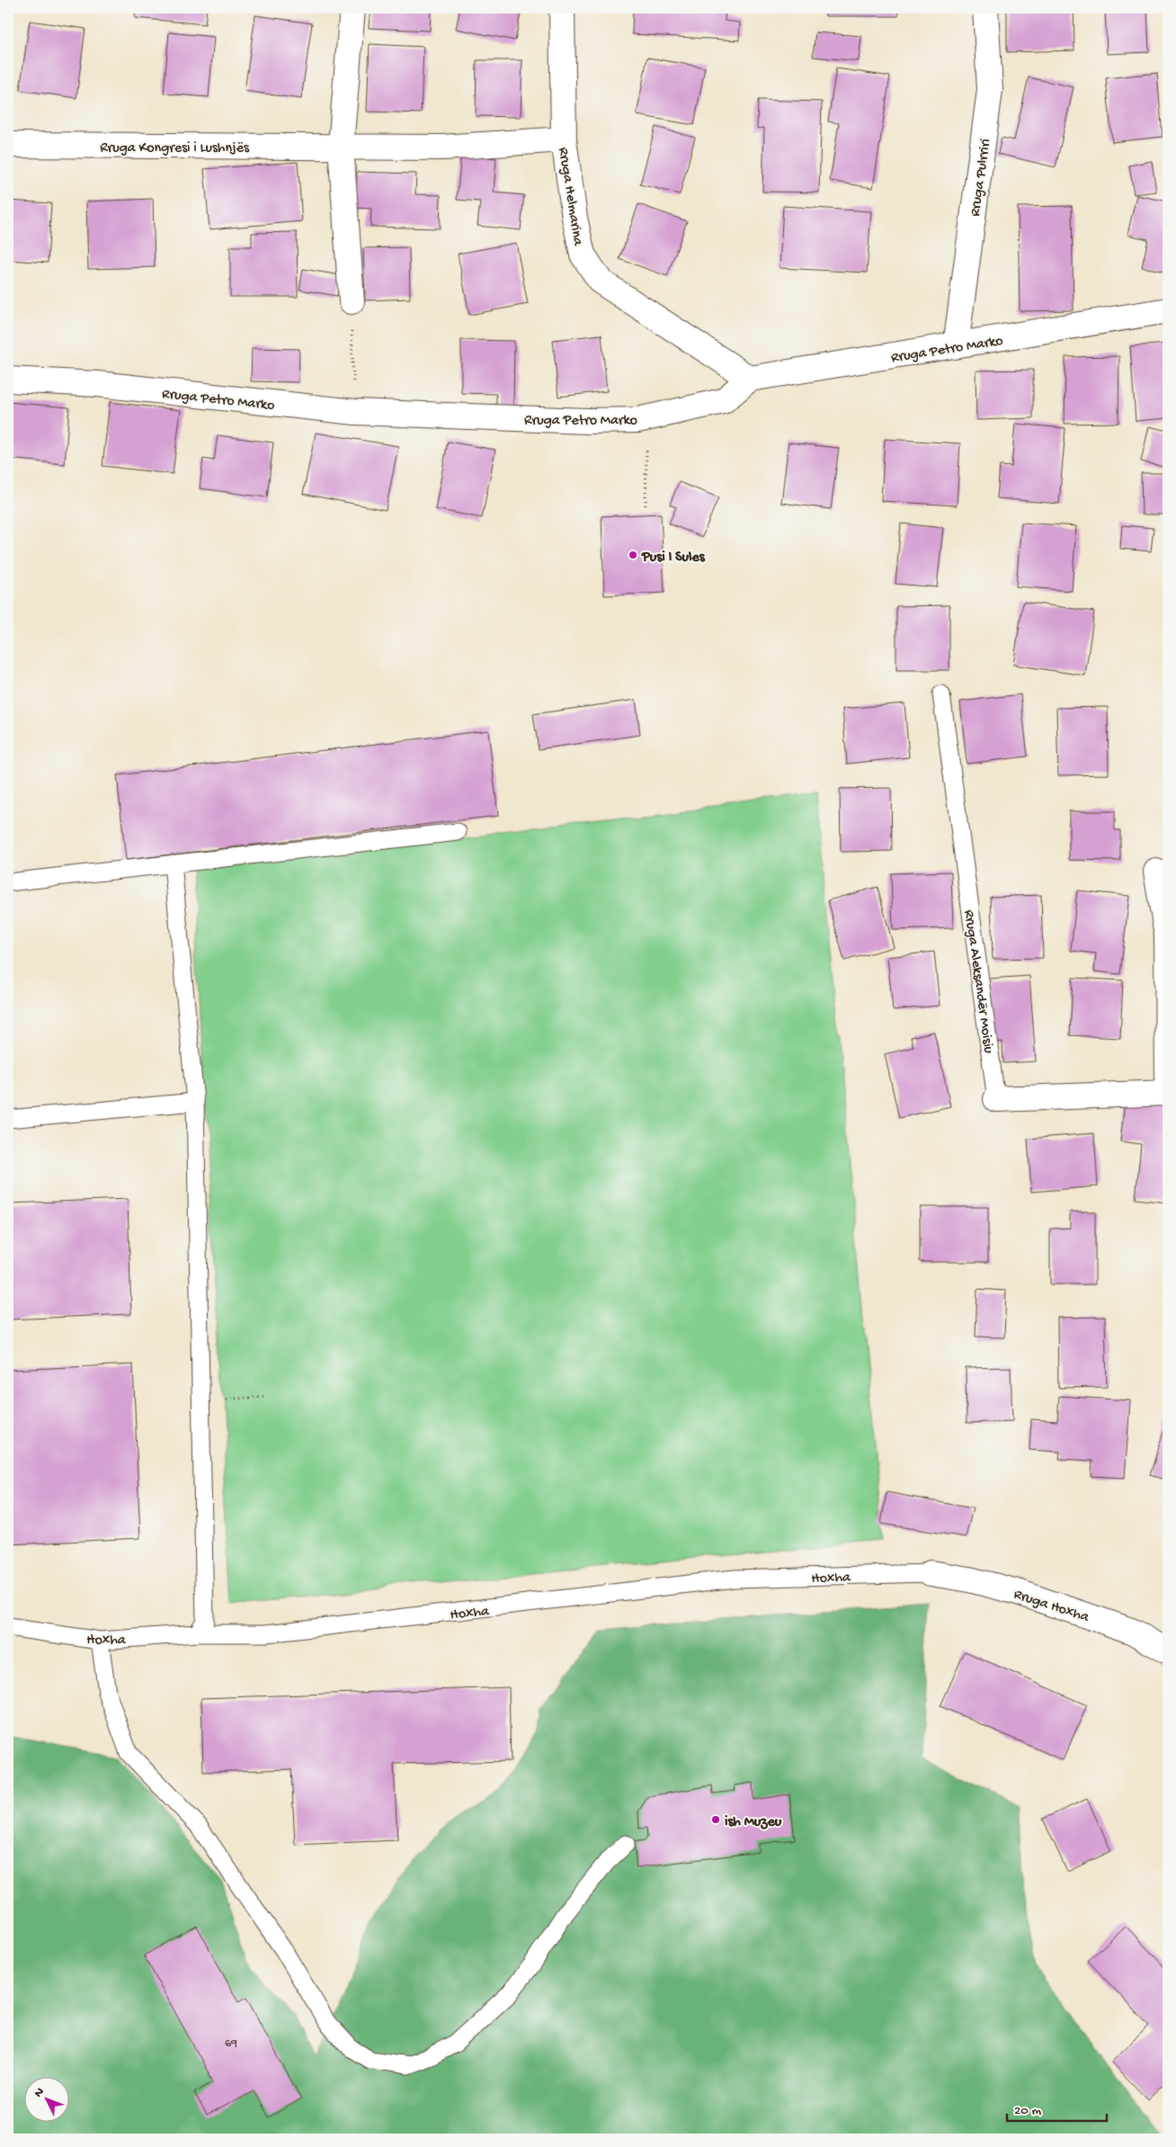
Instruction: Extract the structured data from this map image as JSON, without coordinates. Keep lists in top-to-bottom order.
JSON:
{
  "streets": {
    "street": [
      "Rruga Kongresi i Lushnjës",
      "Rruga Pulrriri",
      "Rruga Helmarina",
      "Rruga Petro Marko",
      "Rruga Aleksandër Moisiu",
      "Rruga Hoxha"
    ],
    "lane": ["Hoxha"]
  },
  "crossings": [
    ["Rruga Kongresi i Lushnjës", "Rruga Helmarina"],
    ["Rruga Pulrriri", "Rruga Petro Marko"],
    ["Rruga Helmarina", "Rruga Petro Marko"],
    ["Hoxha", "Rruga Hoxha"]
  ],
  "places": ["Pusi I Sules", "ish Muzeu"],
  "house_numbers": ["69"],
  "scale_bar": "20 m",
  "north": "top left"
}
